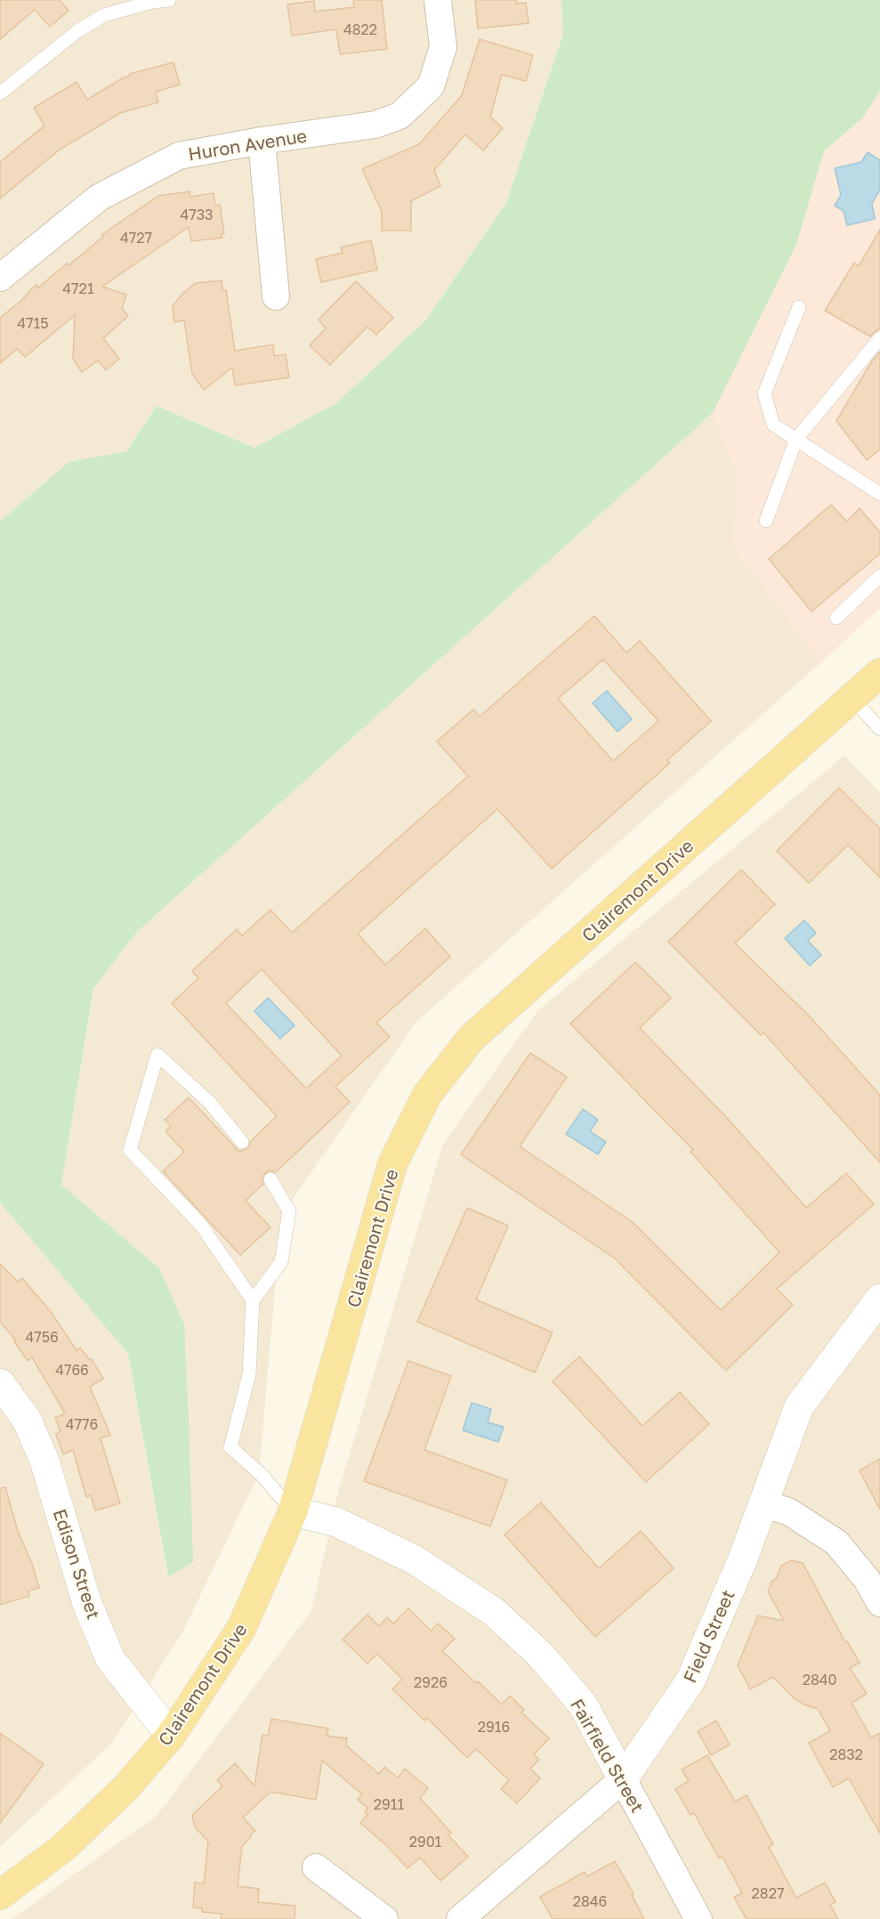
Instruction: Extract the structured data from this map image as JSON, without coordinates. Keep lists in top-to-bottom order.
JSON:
{
  "streets": {
    "main road": ["Clairemont Drive"],
    "street": [
      "Huron Avenue",
      "Edison Street",
      "Field Street",
      "Fairfield Street"
    ]
  },
  "crossings": [
    ["Clairemont Drive", "Edison Street"],
    ["Clairemont Drive", "Fairfield Street"],
    ["Field Street", "Fairfield Street"]
  ],
  "house_numbers": [
    "4822",
    "4733",
    "4727",
    "4721",
    "4715",
    "4756",
    "4766",
    "4776",
    "2840",
    "2926",
    "2916",
    "2832",
    "2911",
    "2901",
    "2827",
    "2846"
  ]
}
